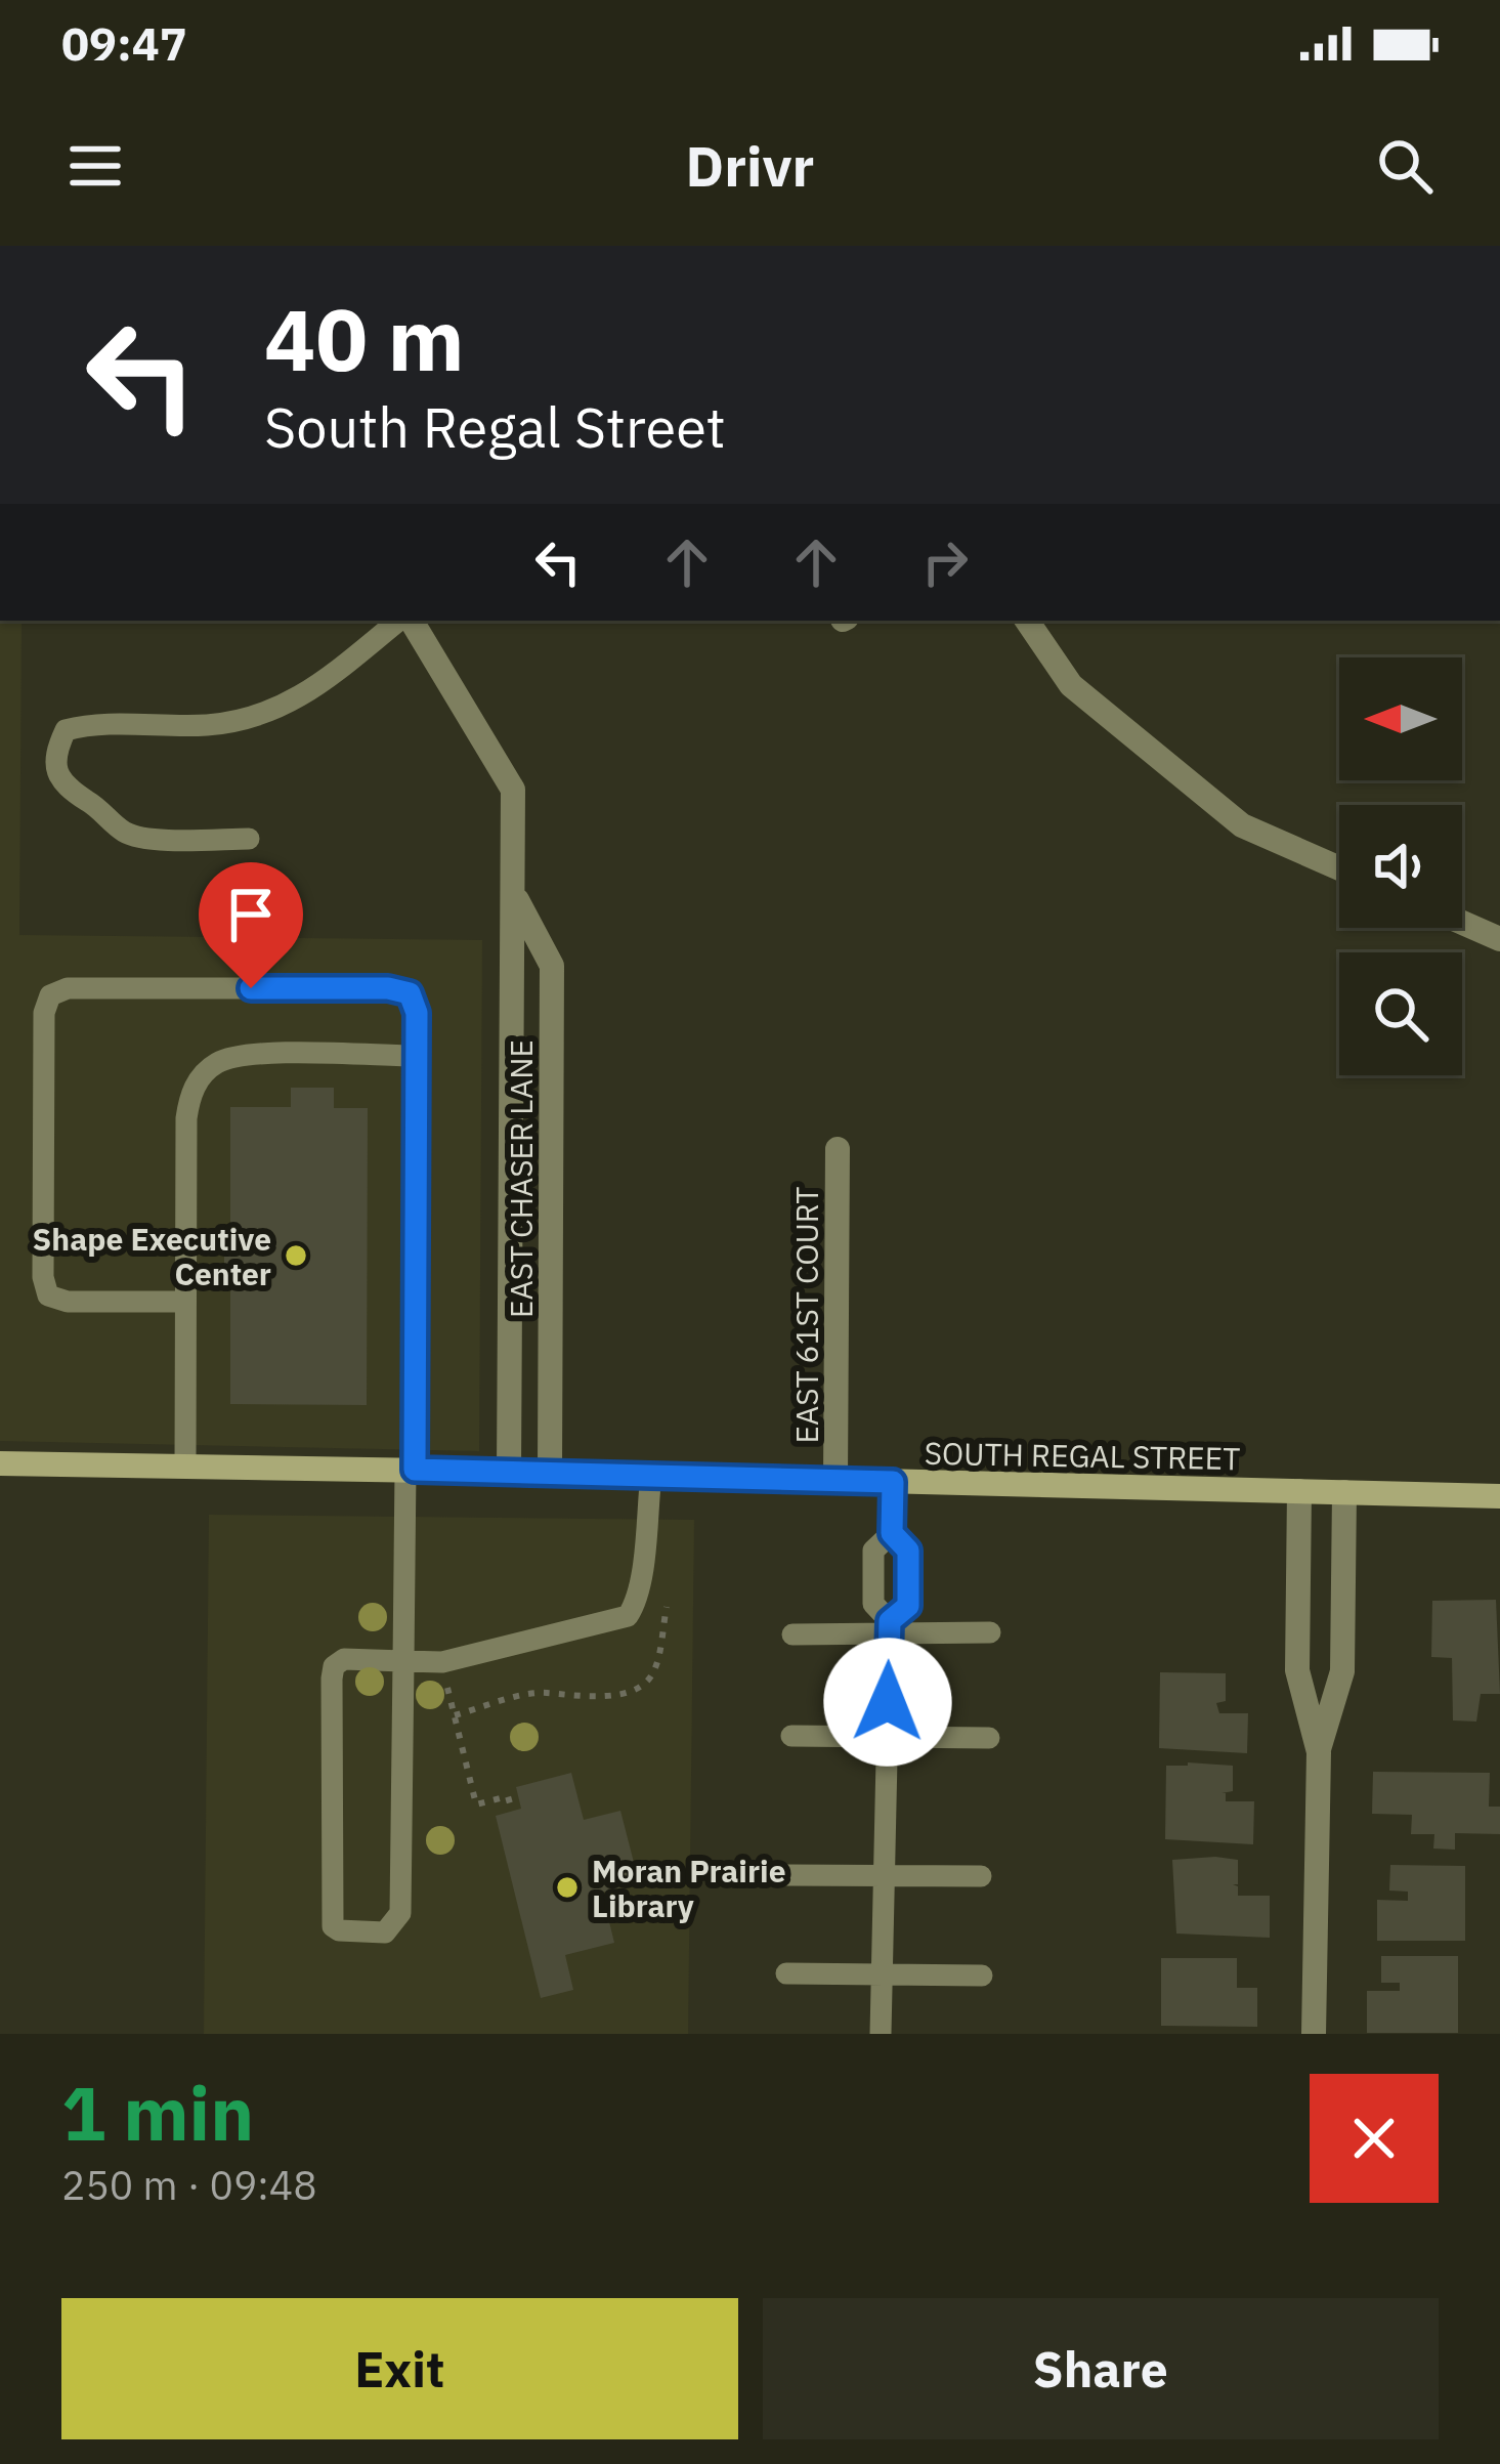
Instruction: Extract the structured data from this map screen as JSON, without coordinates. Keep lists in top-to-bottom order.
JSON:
{
  "streets": {
    "street": ["EAST CHASER LANE", "EAST 61ST COURT", "SOUTH REGAL STREET"]
  },
  "crossings": [
    ["EAST CHASER LANE", "SOUTH REGAL STREET"],
    ["EAST 61ST COURT", "SOUTH REGAL STREET"]
  ],
  "places": ["Shape Executive Center", "Moran Prairie Library"],
  "north": "left",
  "page": {
    "status": "09:47",
    "header": "Drivr",
    "turn": ["40 m", "South Regal Street"],
    "heading": ["1 min", "250 m · 09:48"],
    "buttons": ["Exit", "Share"]
  }
}
